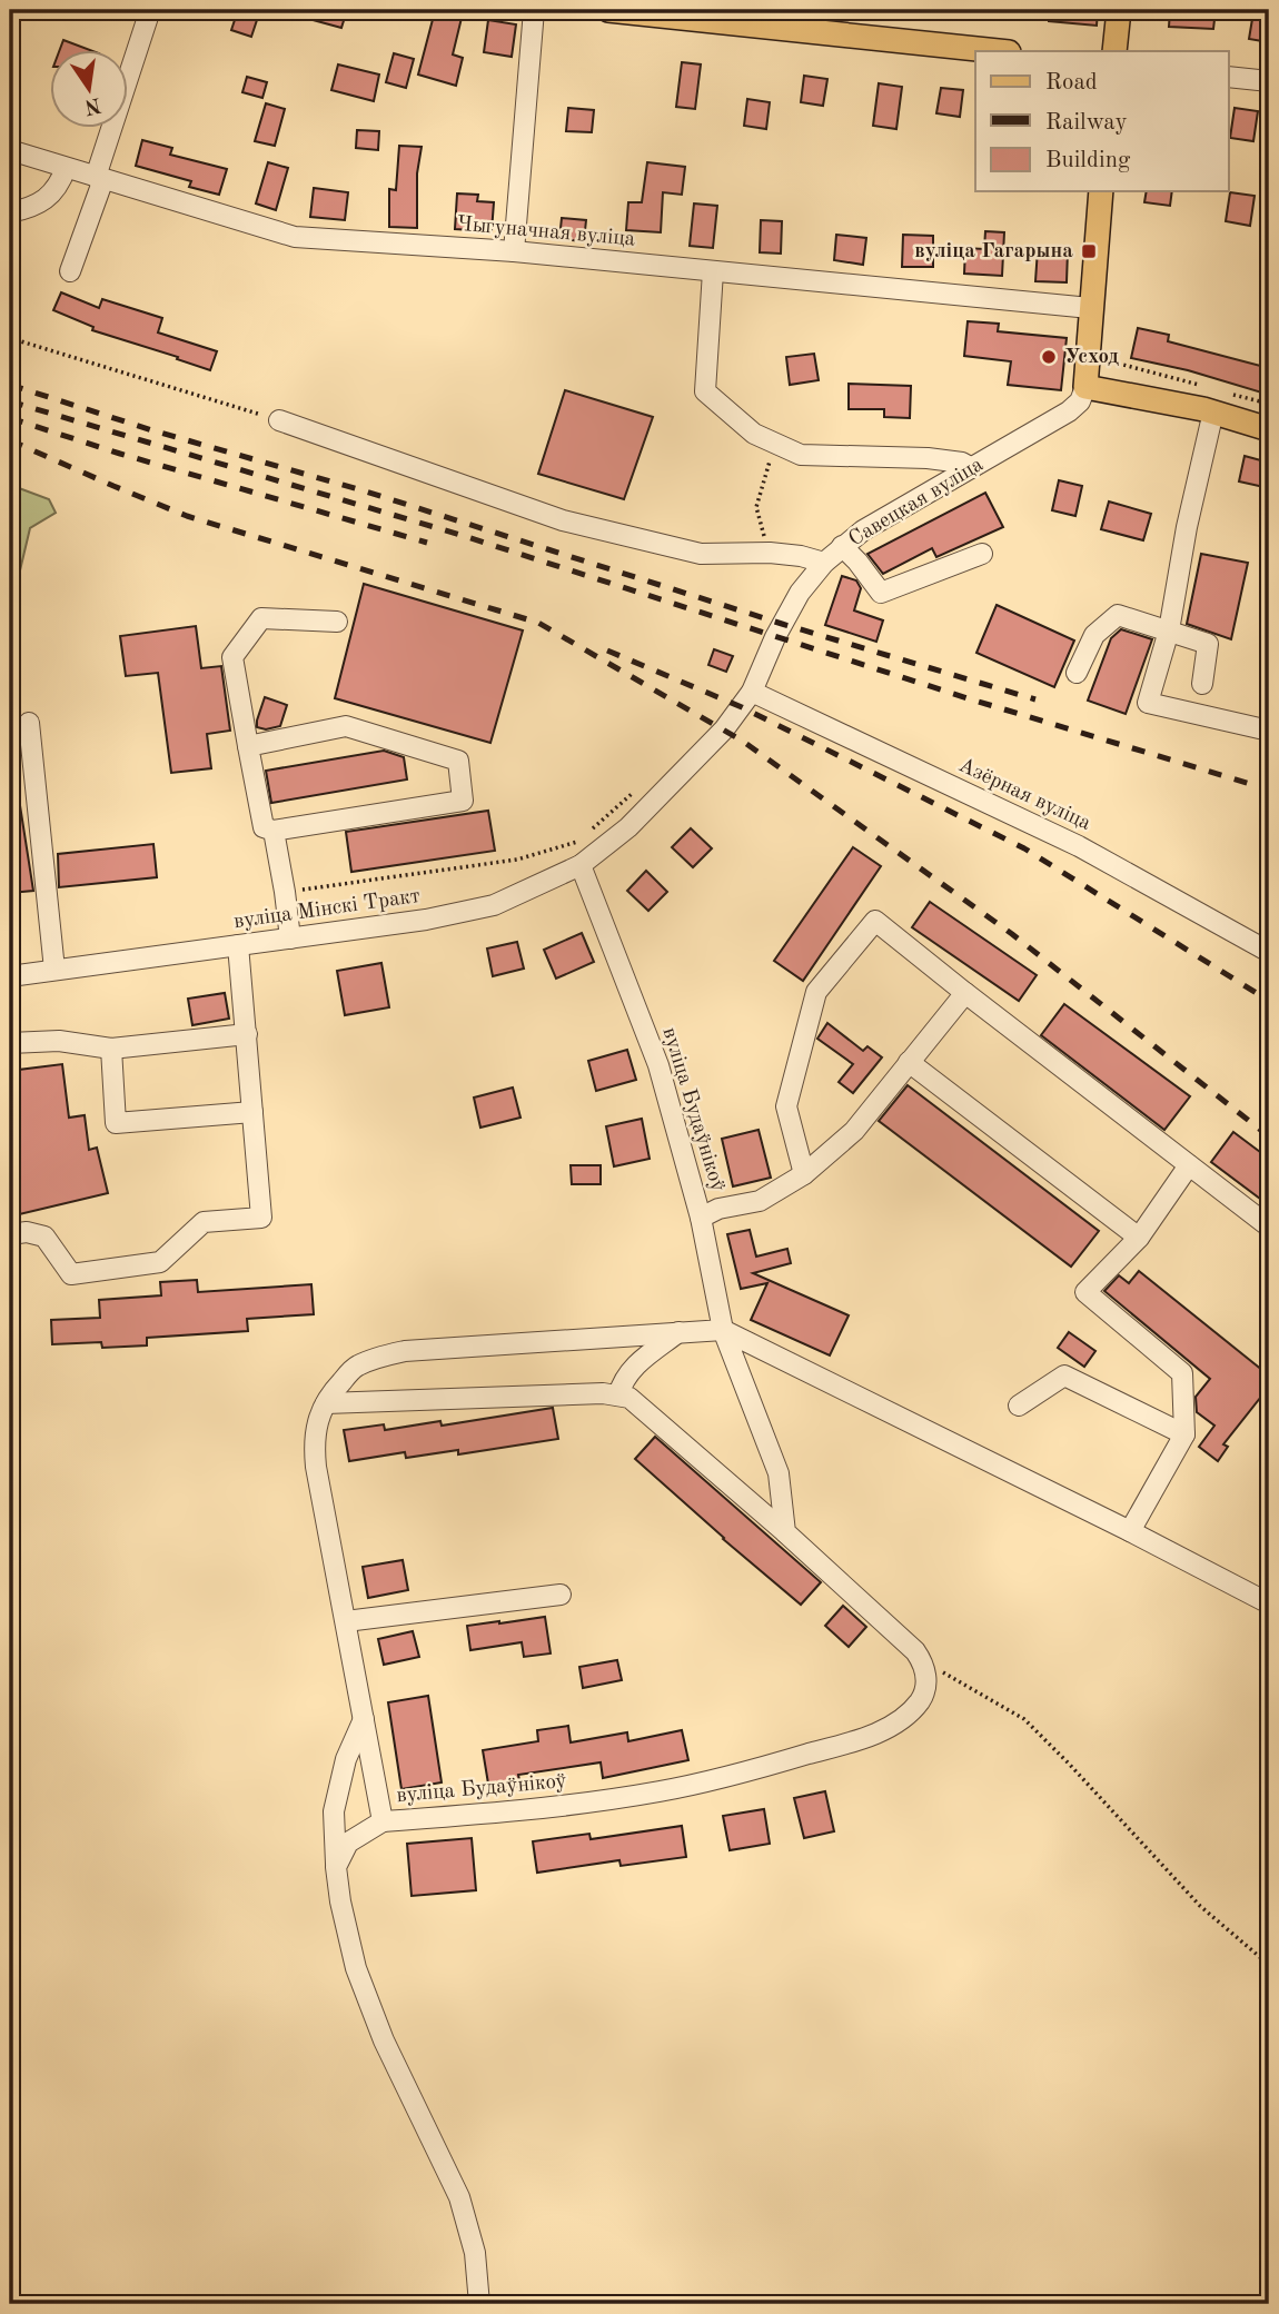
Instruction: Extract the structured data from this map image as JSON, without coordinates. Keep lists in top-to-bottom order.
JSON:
{
  "streets": {
    "street": [
      "Чыгуначная вуліца",
      "Савецкая вуліца",
      "Азёрная вуліца",
      "вуліца Мінскі Тракт",
      "вуліца Будаўнікоў"
    ]
  },
  "crossings": [
    ["Савецкая вуліца", "Азёрная вуліца"],
    ["Савецкая вуліца", "вуліца Мінскі Тракт"],
    ["вуліца Мінскі Тракт", "вуліца Будаўнікоў"]
  ],
  "places": {
    "transit": ["вуліца Гагарына"],
    "other": ["Усход"]
  },
  "legend": ["Road", "Railway", "Building"],
  "north": "bottom"
}
